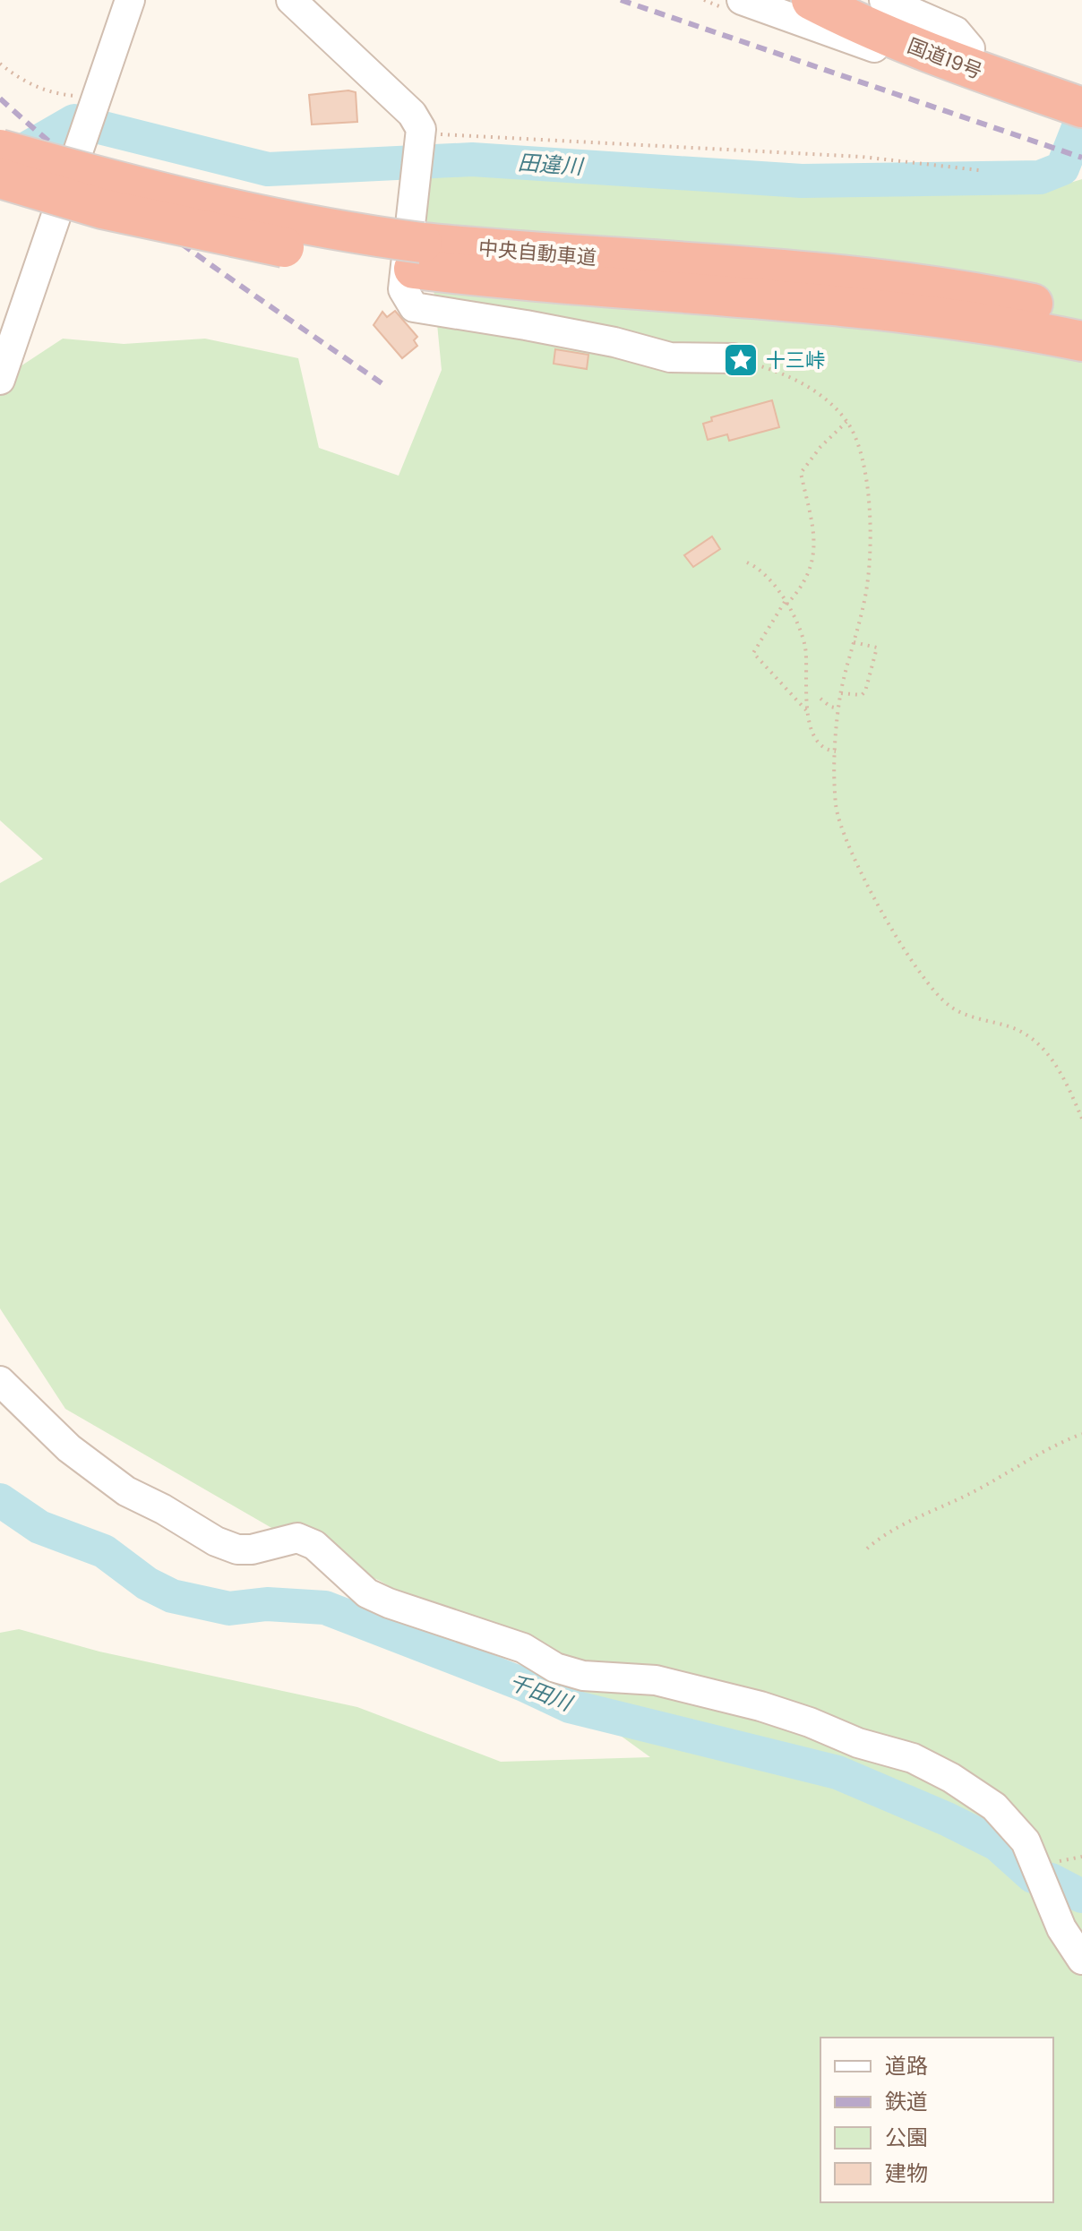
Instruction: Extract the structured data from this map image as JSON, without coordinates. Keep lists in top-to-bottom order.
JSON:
{
  "streets": {
    "highway": ["国道19号", "中央自動車道"]
  },
  "water": ["田違川", "千田川"],
  "places": {
    "place": ["十三峠"]
  },
  "legend": [
    "道路",
    "鉄道",
    "公園",
    "建物"
  ]
}
